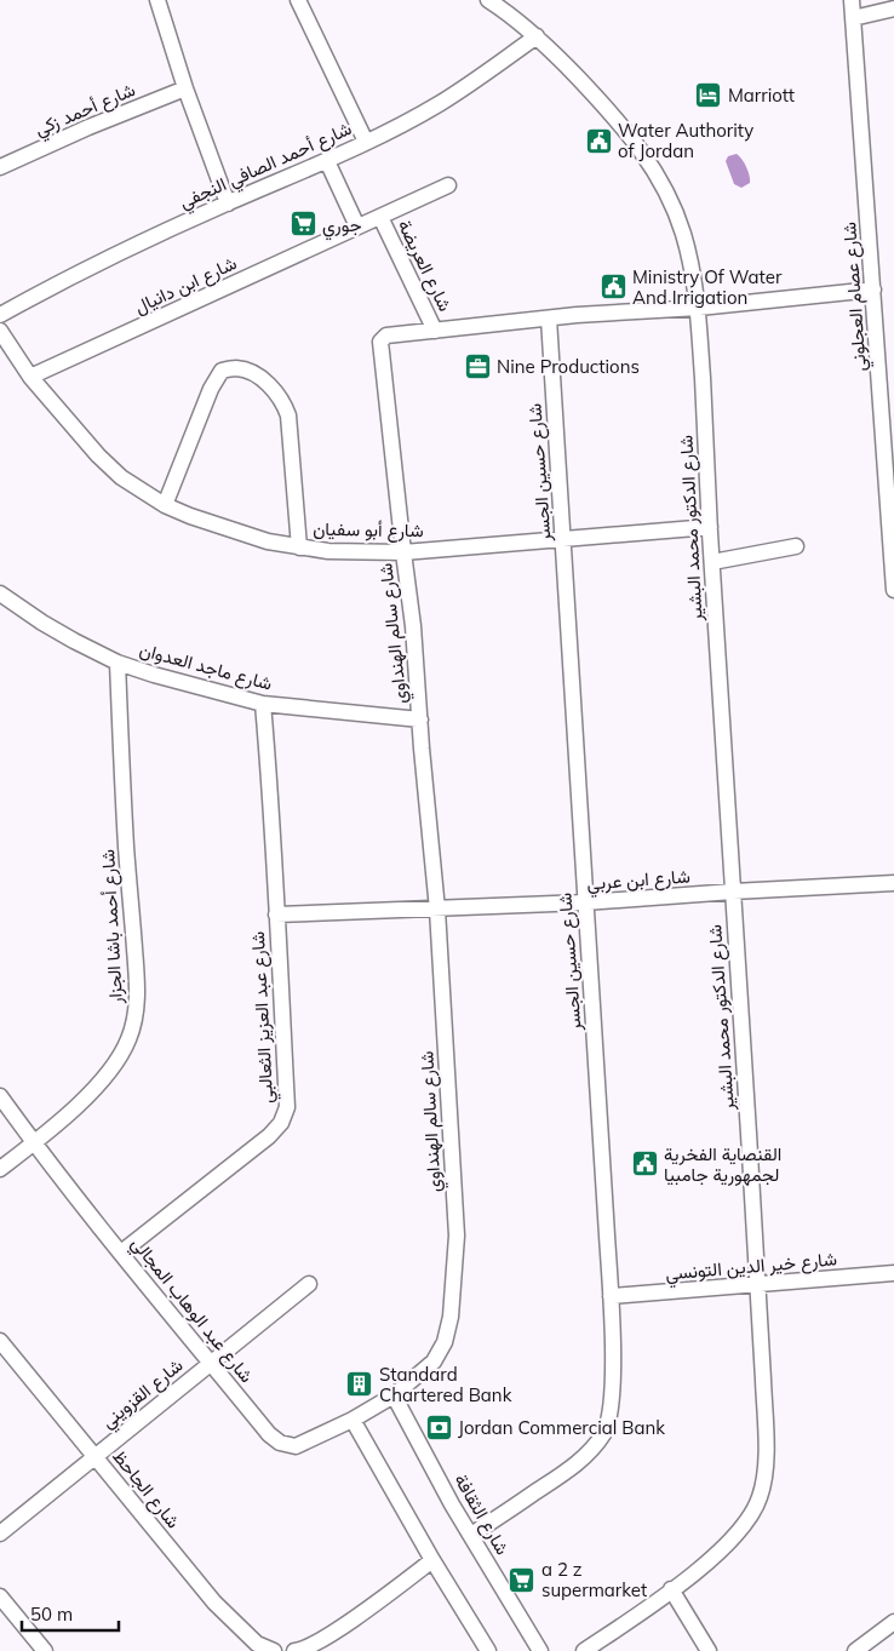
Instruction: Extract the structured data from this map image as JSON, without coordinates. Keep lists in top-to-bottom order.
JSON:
{
  "streets": {
    "street": [
      "شارع أحمد زكي",
      "شارع أحمد الصافي النجفي",
      "شارع العريضة",
      "شارع ابن دانيال",
      "شارع عصام العجلوني",
      "شارع حسين الجسر",
      "شارع الدكتور محمد البشير",
      "شارع أبو سفيان",
      "شارع سالم الهنداوي",
      "شارع ماجد العدوان",
      "شارع ابن عربي",
      "شارع أحمد باشا الجزار",
      "شارع عبد العزيز الثعالبي",
      "شارع خير الدين التونسي",
      "شارع عبد الوهاب المجالي",
      "شارع القزويني",
      "شارع الجاحظ",
      "شارع الثقافة"
    ]
  },
  "crossings": [
    ["شارع أحمد الصافي النجفي", "شارع الدكتور محمد البشير"],
    ["شارع العريضة", "شارع ابن دانيال"],
    ["شارع العريضة", "شارع سالم الهنداوي"],
    ["شارع ابن دانيال", "شارع أبو سفيان"],
    ["شارع عصام العجلوني", "شارع سالم الهنداوي"],
    ["شارع حسين الجسر", "شارع أبو سفيان"],
    ["شارع حسين الجسر", "شارع سالم الهنداوي"],
    ["شارع حسين الجسر", "شارع ابن عربي"],
    ["شارع حسين الجسر", "شارع خير الدين التونسي"],
    ["شارع حسين الجسر", "شارع الثقافة"],
    ["شارع الدكتور محمد البشير", "شارع أبو سفيان"],
    ["شارع الدكتور محمد البشير", "شارع سالم الهنداوي"],
    ["شارع الدكتور محمد البشير", "شارع ابن عربي"],
    ["شارع الدكتور محمد البشير", "شارع خير الدين التونسي"],
    ["شارع أبو سفيان", "شارع سالم الهنداوي"],
    ["شارع سالم الهنداوي", "شارع ماجد العدوان"],
    ["شارع سالم الهنداوي", "شارع ابن عربي"],
    ["شارع سالم الهنداوي", "شارع عبد الوهاب المجالي"],
    ["شارع سالم الهنداوي", "شارع الثقافة"],
    ["شارع ماجد العدوان", "شارع أحمد باشا الجزار"],
    ["شارع ماجد العدوان", "شارع عبد العزيز الثعالبي"],
    ["شارع ابن عربي", "شارع عبد العزيز الثعالبي"],
    ["شارع أحمد باشا الجزار", "شارع عبد الوهاب المجالي"],
    ["شارع عبد العزيز الثعالبي", "شارع عبد الوهاب المجالي"],
    ["شارع عبد الوهاب المجالي", "شارع القزويني"],
    ["شارع عبد الوهاب المجالي", "شارع الثقافة"],
    ["شارع القزويني", "شارع الجاحظ"]
  ],
  "places": {
    "hotel": ["Marriott"],
    "public building": ["Water Authority of Jordan", "Ministry Of Water And Irrigation", "القنصاية الفخرية لجمهورية جامبيا"],
    "supermarket": ["جوري", "a 2 z supermarket"],
    "office": ["Nine Productions"],
    "building": ["Standard Chartered Bank"],
    "bank": ["Jordan Commercial Bank"]
  },
  "scale_bar": "50 m"
}
